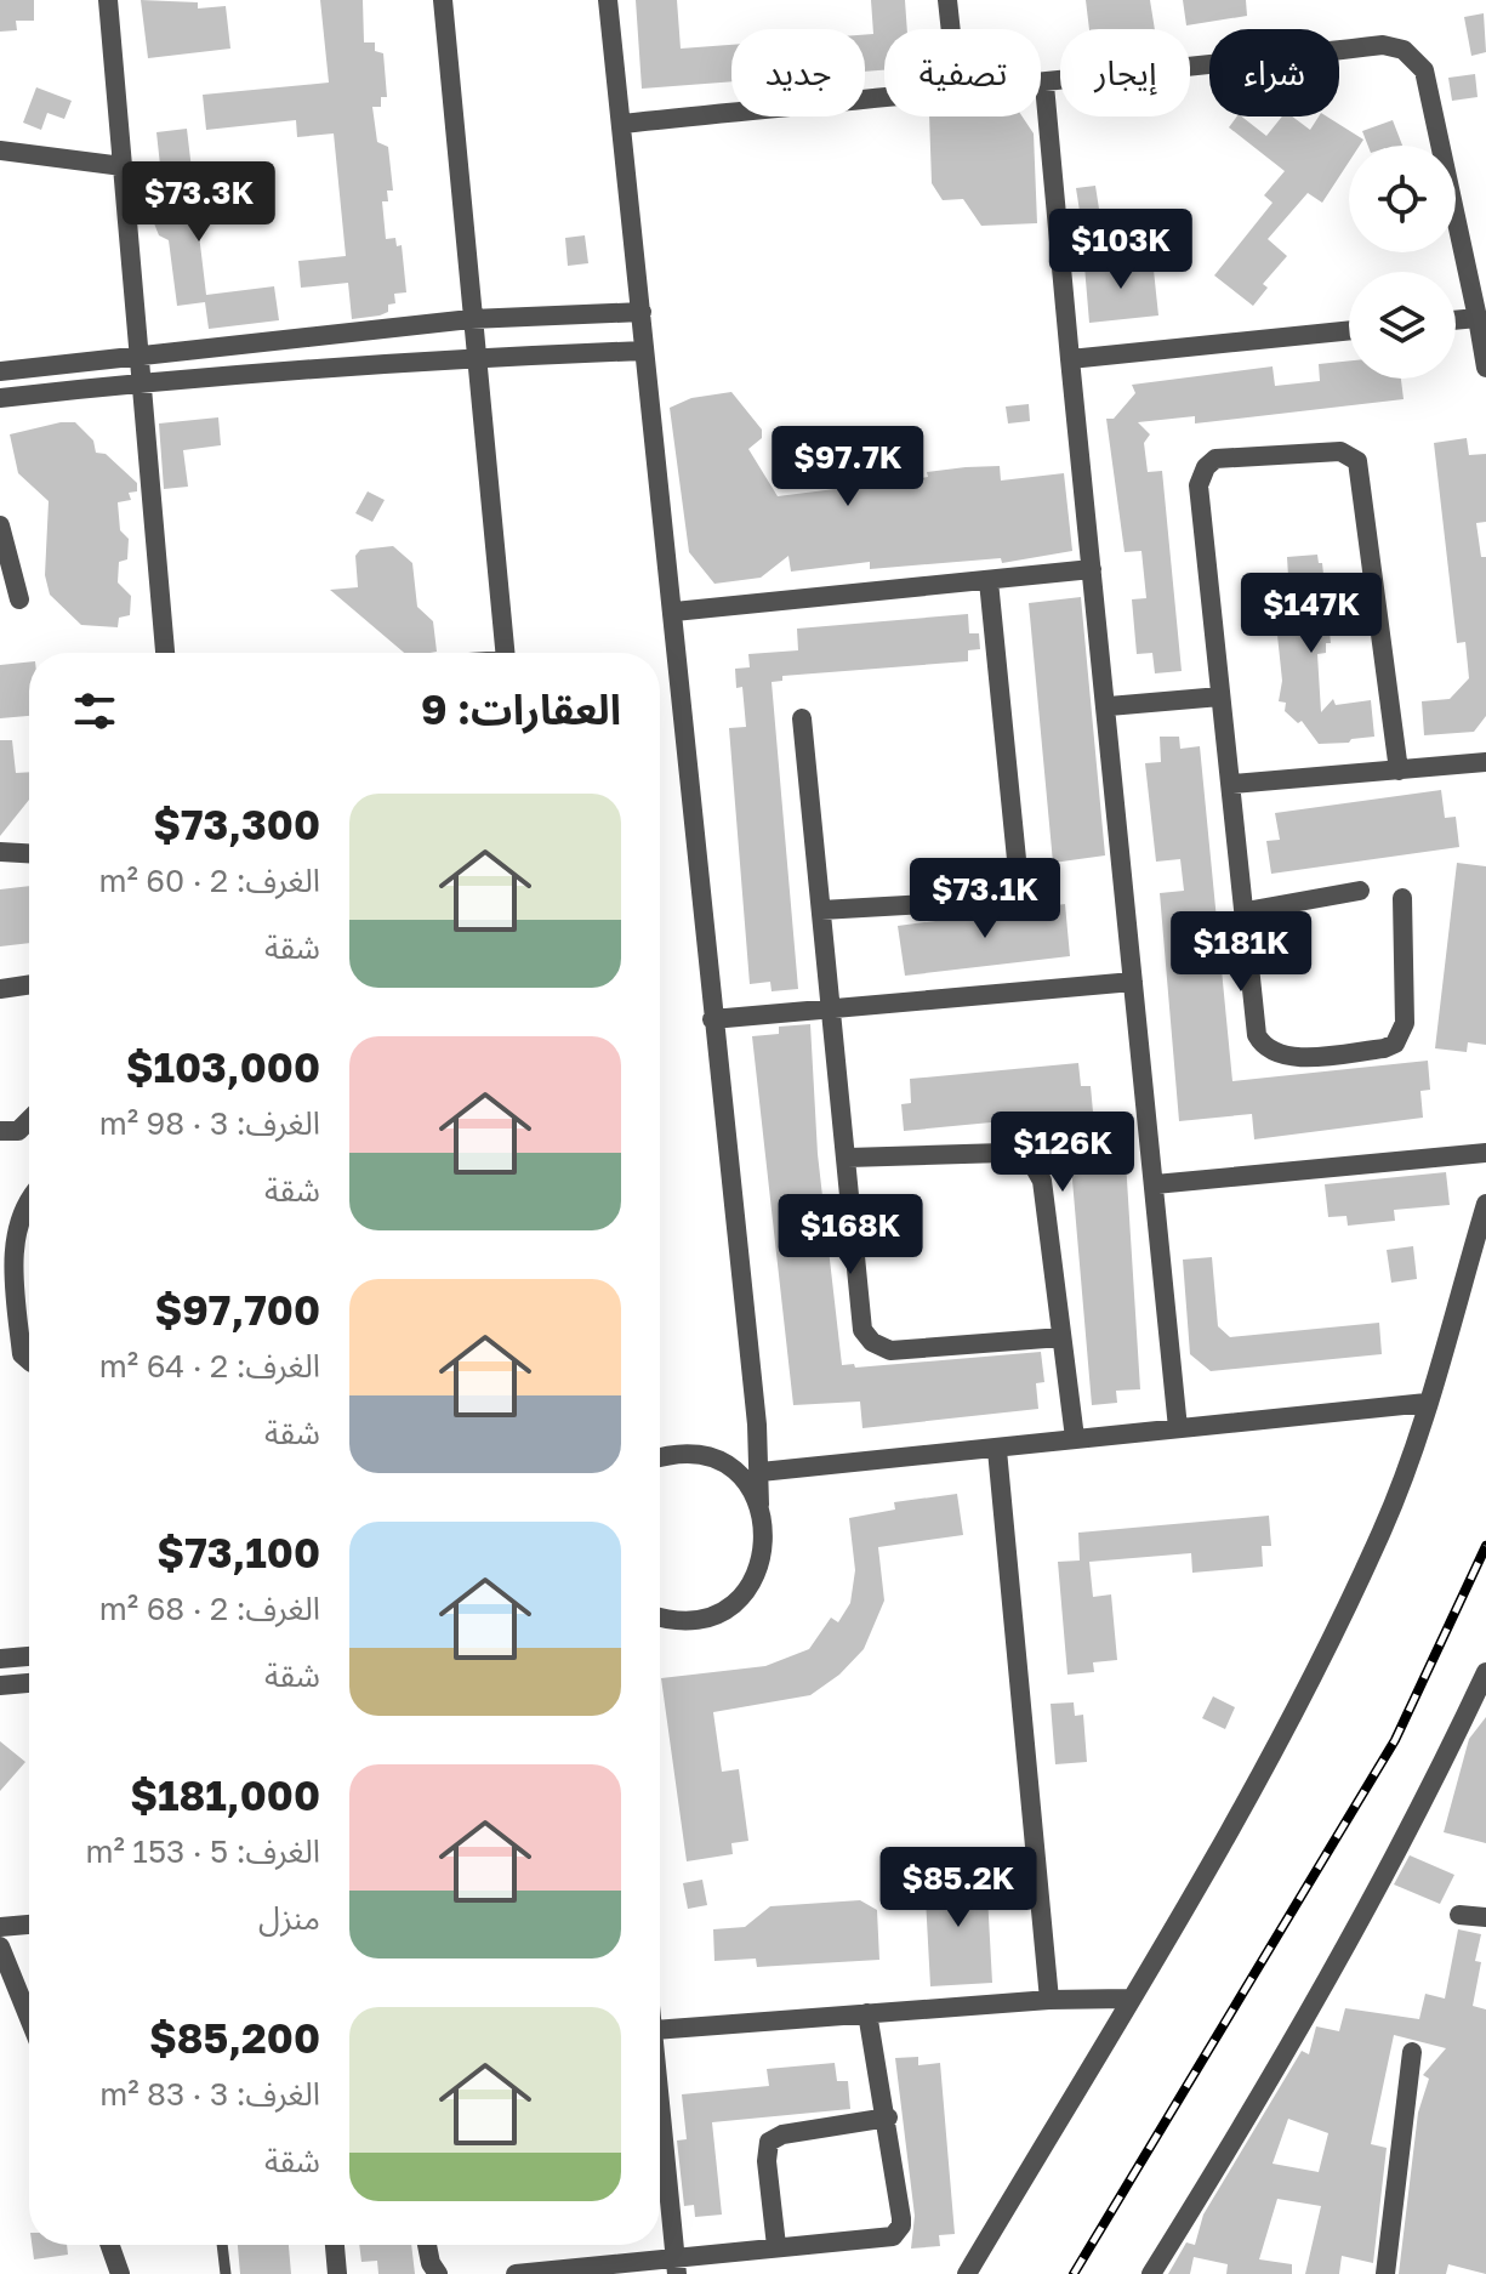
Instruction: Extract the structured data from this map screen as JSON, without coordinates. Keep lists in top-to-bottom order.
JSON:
{
  "page": {
    "chip": [
      "شراء",
      "إيجار",
      "تصفية",
      "جديد"
    ],
    "price": [
      "$73.3K",
      "$103K",
      "$97.7K",
      "$147K",
      "$73.1K",
      "$181K",
      "$126K",
      "$168K",
      "$85.2K"
    ],
    "heading": "العقارات: 9",
    "list": [
      {
        "name": "$73,300",
        "note": "الغرف: 2 · 60 m² · شقة"
      },
      {
        "name": "$103,000",
        "note": "الغرف: 3 · 98 m² · شقة"
      },
      {
        "name": "$97,700",
        "note": "الغرف: 2 · 64 m² · شقة"
      },
      {
        "name": "$73,100",
        "note": "الغرف: 2 · 68 m² · شقة"
      },
      {
        "name": "$181,000",
        "note": "الغرف: 5 · 153 m² · منزل"
      },
      {
        "name": "$85,200",
        "note": "الغرف: 3 · 83 m² · شقة"
      }
    ]
  }
}
